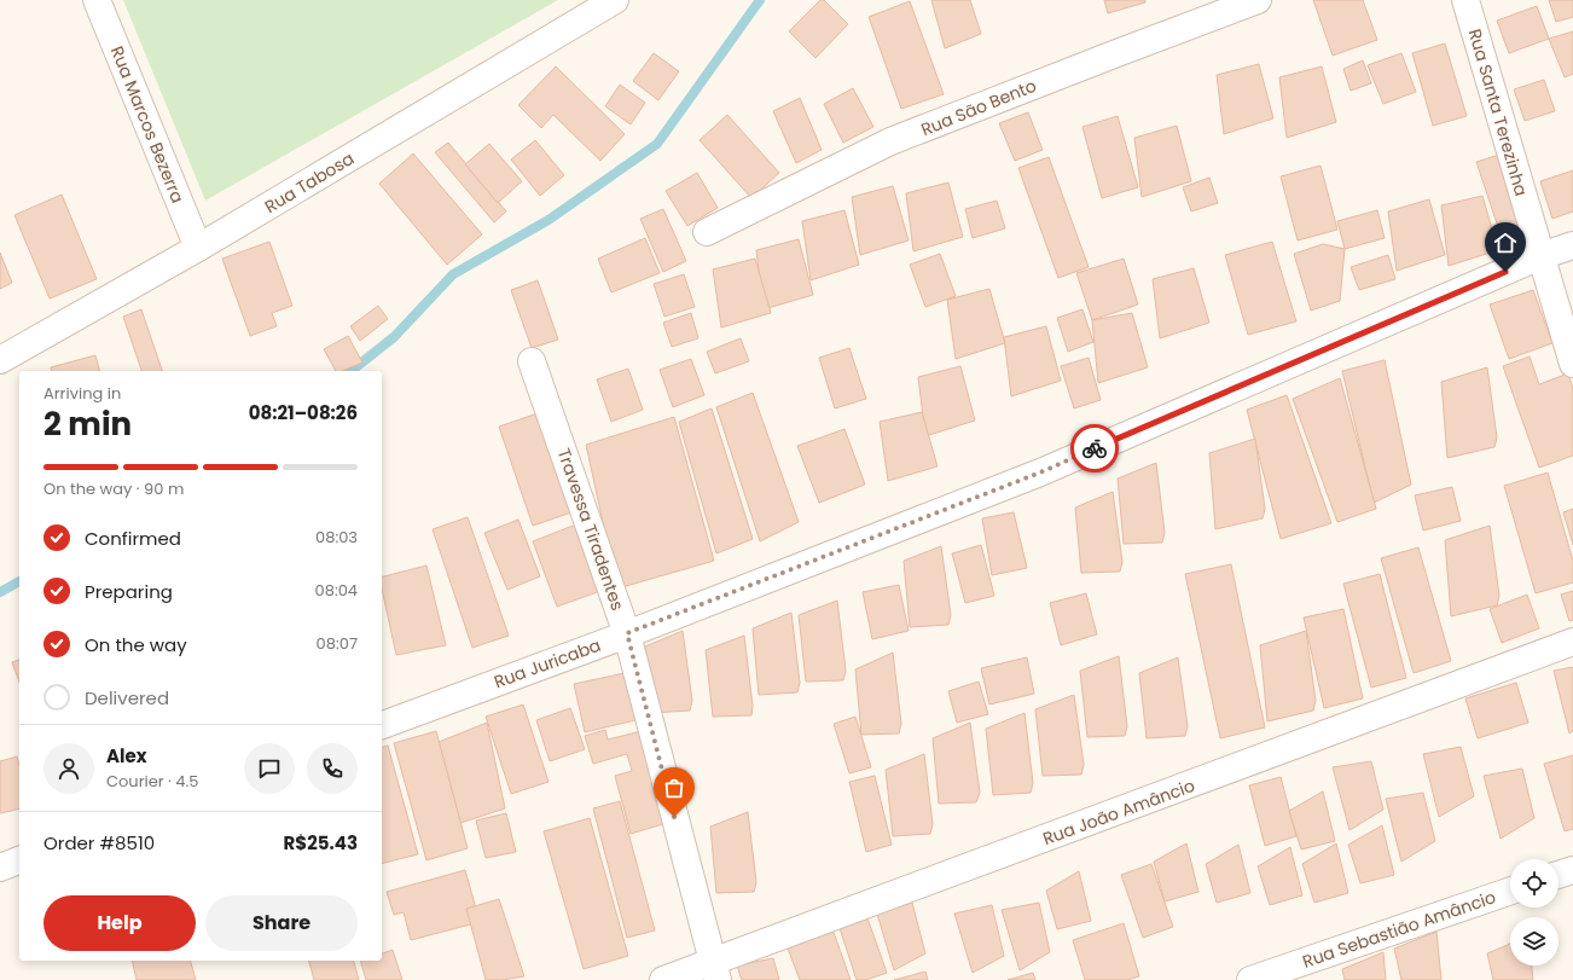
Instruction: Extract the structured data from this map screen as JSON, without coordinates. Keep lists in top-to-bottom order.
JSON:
{
  "streets": {
    "street": [
      "Rua São Bento",
      "Rua Santa Terezinha",
      "Rua Marcos Bezerra",
      "Rua Tabosa",
      "Travessa Tiradentes",
      "Rua Juricaba",
      "Rua João Amâncio",
      "Rua Sebastião Amâncio"
    ]
  },
  "crossings": [
    ["Rua Santa Terezinha", "Rua Juricaba"],
    ["Rua Marcos Bezerra", "Rua Tabosa"],
    ["Travessa Tiradentes", "Rua Juricaba"],
    ["Travessa Tiradentes", "Rua João Amâncio"]
  ],
  "page": {
    "heading": ["2 min", "Arriving in", "08:21–08:26"],
    "panel": [
      "Alex",
      "Courier · 4.5",
      "Order #8510",
      "R$25.43"
    ],
    "bar": "On the way · 90 m",
    "list": [
      ["Confirmed", "08:03"],
      ["Preparing", "08:04"],
      ["On the way", "08:07"],
      "Delivered"
    ],
    "buttons": ["Help", "Share"]
  }
}
